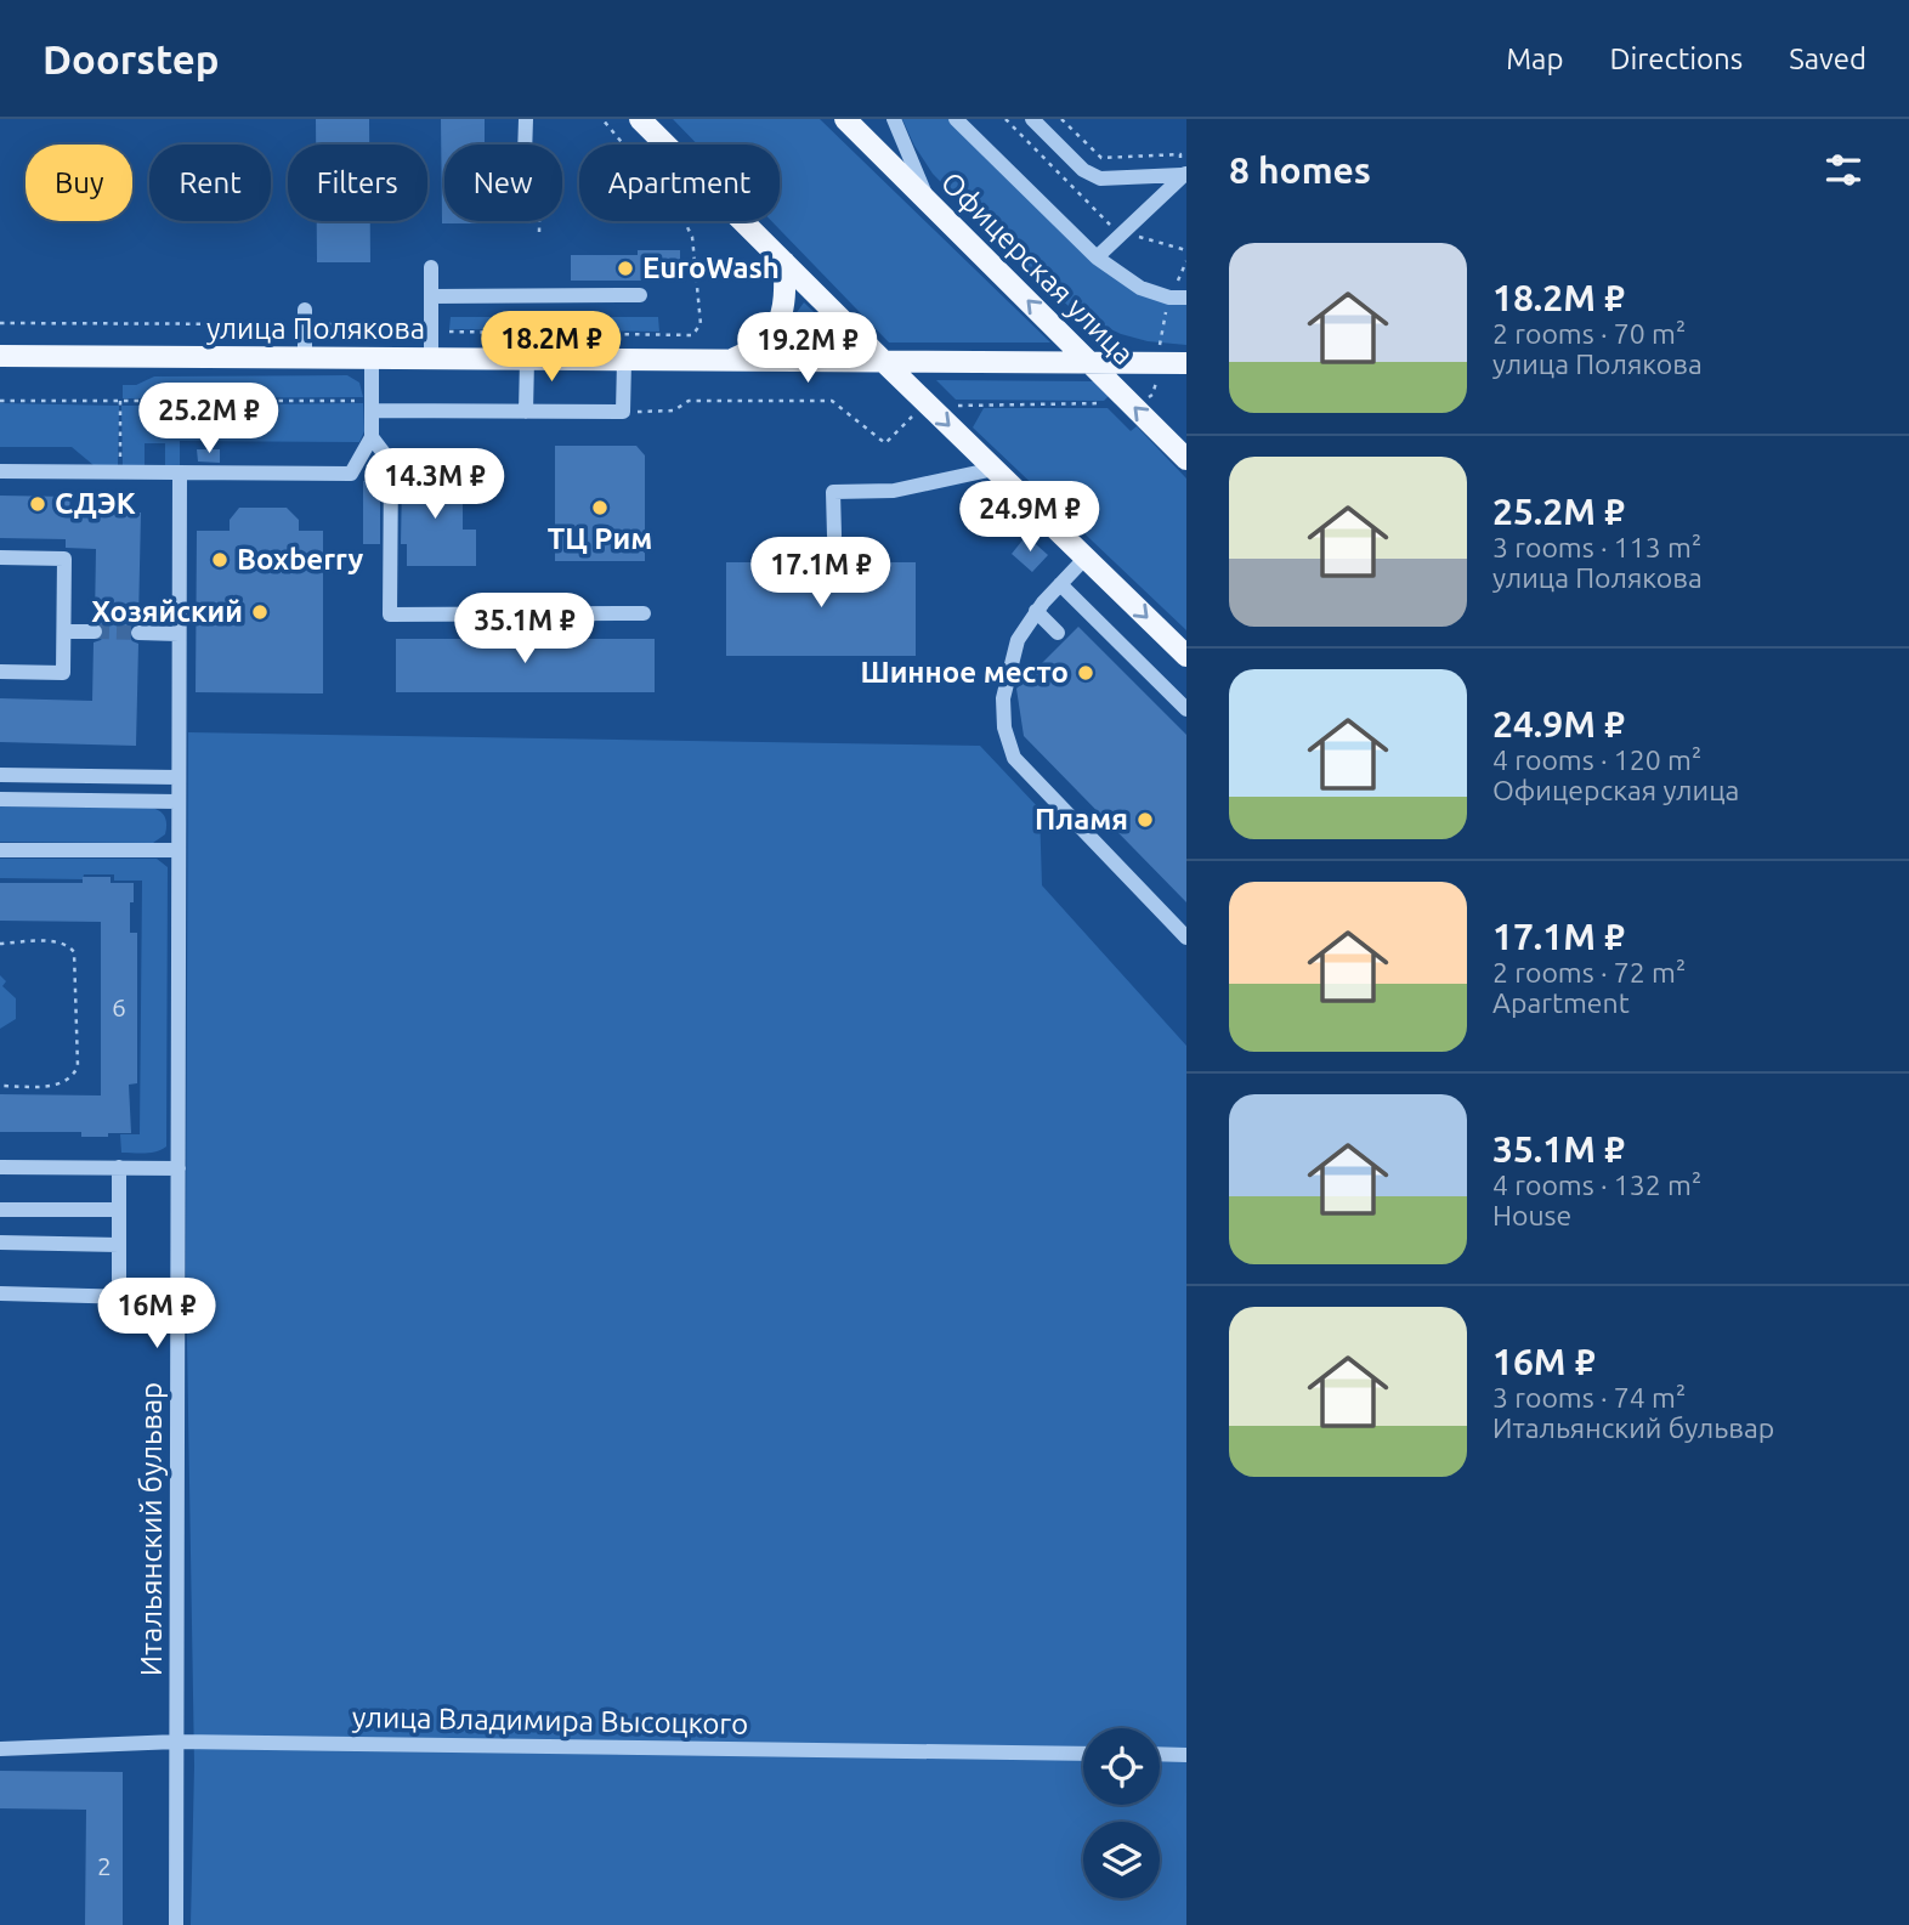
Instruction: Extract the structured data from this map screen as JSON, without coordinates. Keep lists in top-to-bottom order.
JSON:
{
  "streets": {
    "main road": ["Офицерская улица", "улица Полякова"],
    "street": ["Итальянский бульвар", "улица Владимира Высоцкого"]
  },
  "crossings": [
    ["Офицерская улица", "улица Полякова"],
    ["Итальянский бульвар", "улица Владимира Высоцкого"]
  ],
  "places": [
    "EuroWash",
    "СДЭК",
    "ТЦ Рим",
    "Boxberry",
    "Хозяйский",
    "Шинное место",
    "Пламя"
  ],
  "house_numbers": ["6", "2"],
  "page": {
    "header": "Doorstep",
    "nav": ["Map", "Directions", "Saved"],
    "heading": "8 homes",
    "chip": [
      "Buy",
      "Rent",
      "Filters",
      "New",
      "Apartment"
    ],
    "list": [
      {
        "name": "18.2M ₽",
        "note": "2 rooms · 70 m² · улица Полякова"
      },
      {
        "name": "25.2M ₽",
        "note": "3 rooms · 113 m² · улица Полякова"
      },
      {
        "name": "24.9M ₽",
        "note": "4 rooms · 120 m² · Офицерская улица"
      },
      {
        "name": "17.1M ₽",
        "note": "2 rooms · 72 m² · Apartment"
      },
      {
        "name": "35.1M ₽",
        "note": "4 rooms · 132 m² · House"
      },
      {
        "name": "16M ₽",
        "note": "3 rooms · 74 m² · Итальянский бульвар"
      }
    ],
    "price": [
      "18.2M ₽",
      "19.2M ₽",
      "25.2M ₽",
      "14.3M ₽",
      "24.9M ₽",
      "17.1M ₽",
      "35.1M ₽",
      "16M ₽"
    ]
  }
}
